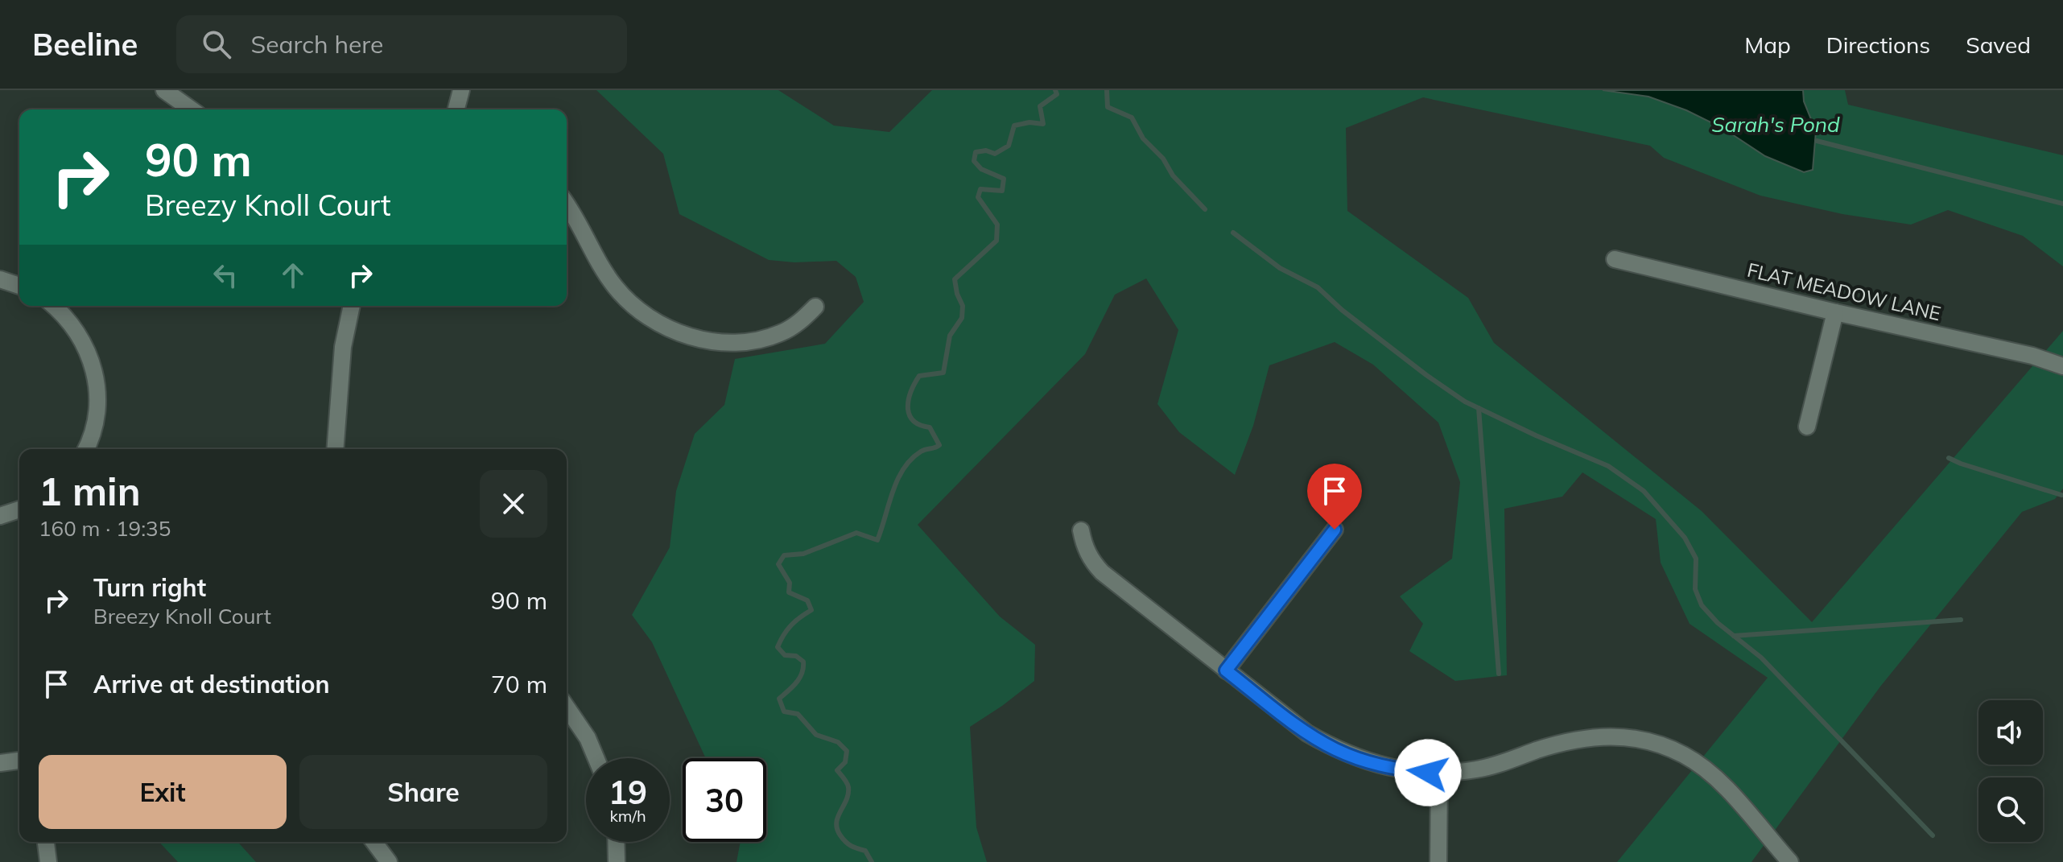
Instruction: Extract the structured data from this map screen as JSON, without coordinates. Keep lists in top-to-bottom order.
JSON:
{
  "streets": {
    "street": ["FLAT MEADOW LANE"]
  },
  "water": ["Sarah's Pond"],
  "page": {
    "header": "Beeline",
    "search": "Search here",
    "nav": ["Map", "Directions", "Saved"],
    "turn": ["90 m", "Breezy Knoll Court"],
    "heading": ["1 min", "160 m · 19:35"],
    "list": [
      {
        "name": "Turn right",
        "note": "Breezy Knoll Court",
        "value": "90 m"
      },
      {
        "name": "Arrive at destination",
        "value": "70 m"
      }
    ],
    "buttons": ["Exit", "Share"],
    "speed": "19 km/h",
    "limit": "30"
  }
}
